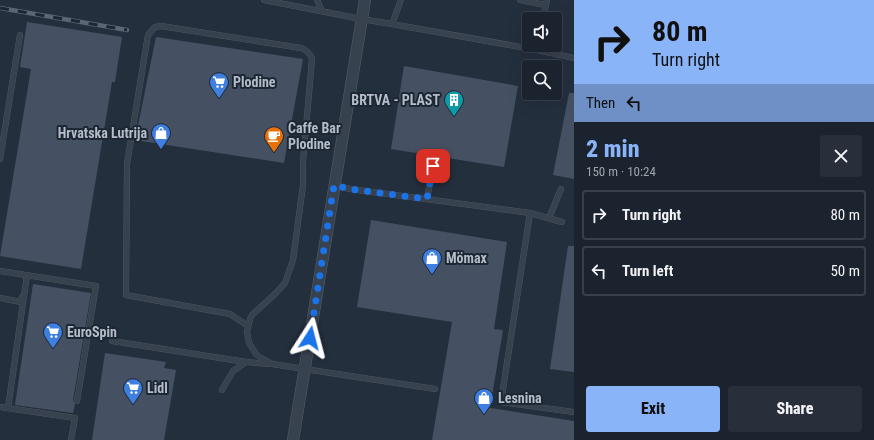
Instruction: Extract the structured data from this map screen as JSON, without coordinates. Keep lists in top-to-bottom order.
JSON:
{
  "places": {
    "supermarket": ["Plodine", "EuroSpin", "Lidl"],
    "building": ["BRTVA - PLAST"],
    "shop": ["Hrvatska Lutrija", "Mömax", "Lesnina"],
    "cafe": ["Caffe Bar Plodine"]
  },
  "page": {
    "turn": ["80 m", "Turn right"],
    "then": "Then",
    "heading": ["2 min", "150 m · 10:24"],
    "list": [
      {
        "name": "Turn right",
        "value": "80 m"
      },
      {
        "name": "Turn left",
        "value": "50 m"
      }
    ],
    "buttons": ["Exit", "Share"]
  }
}
